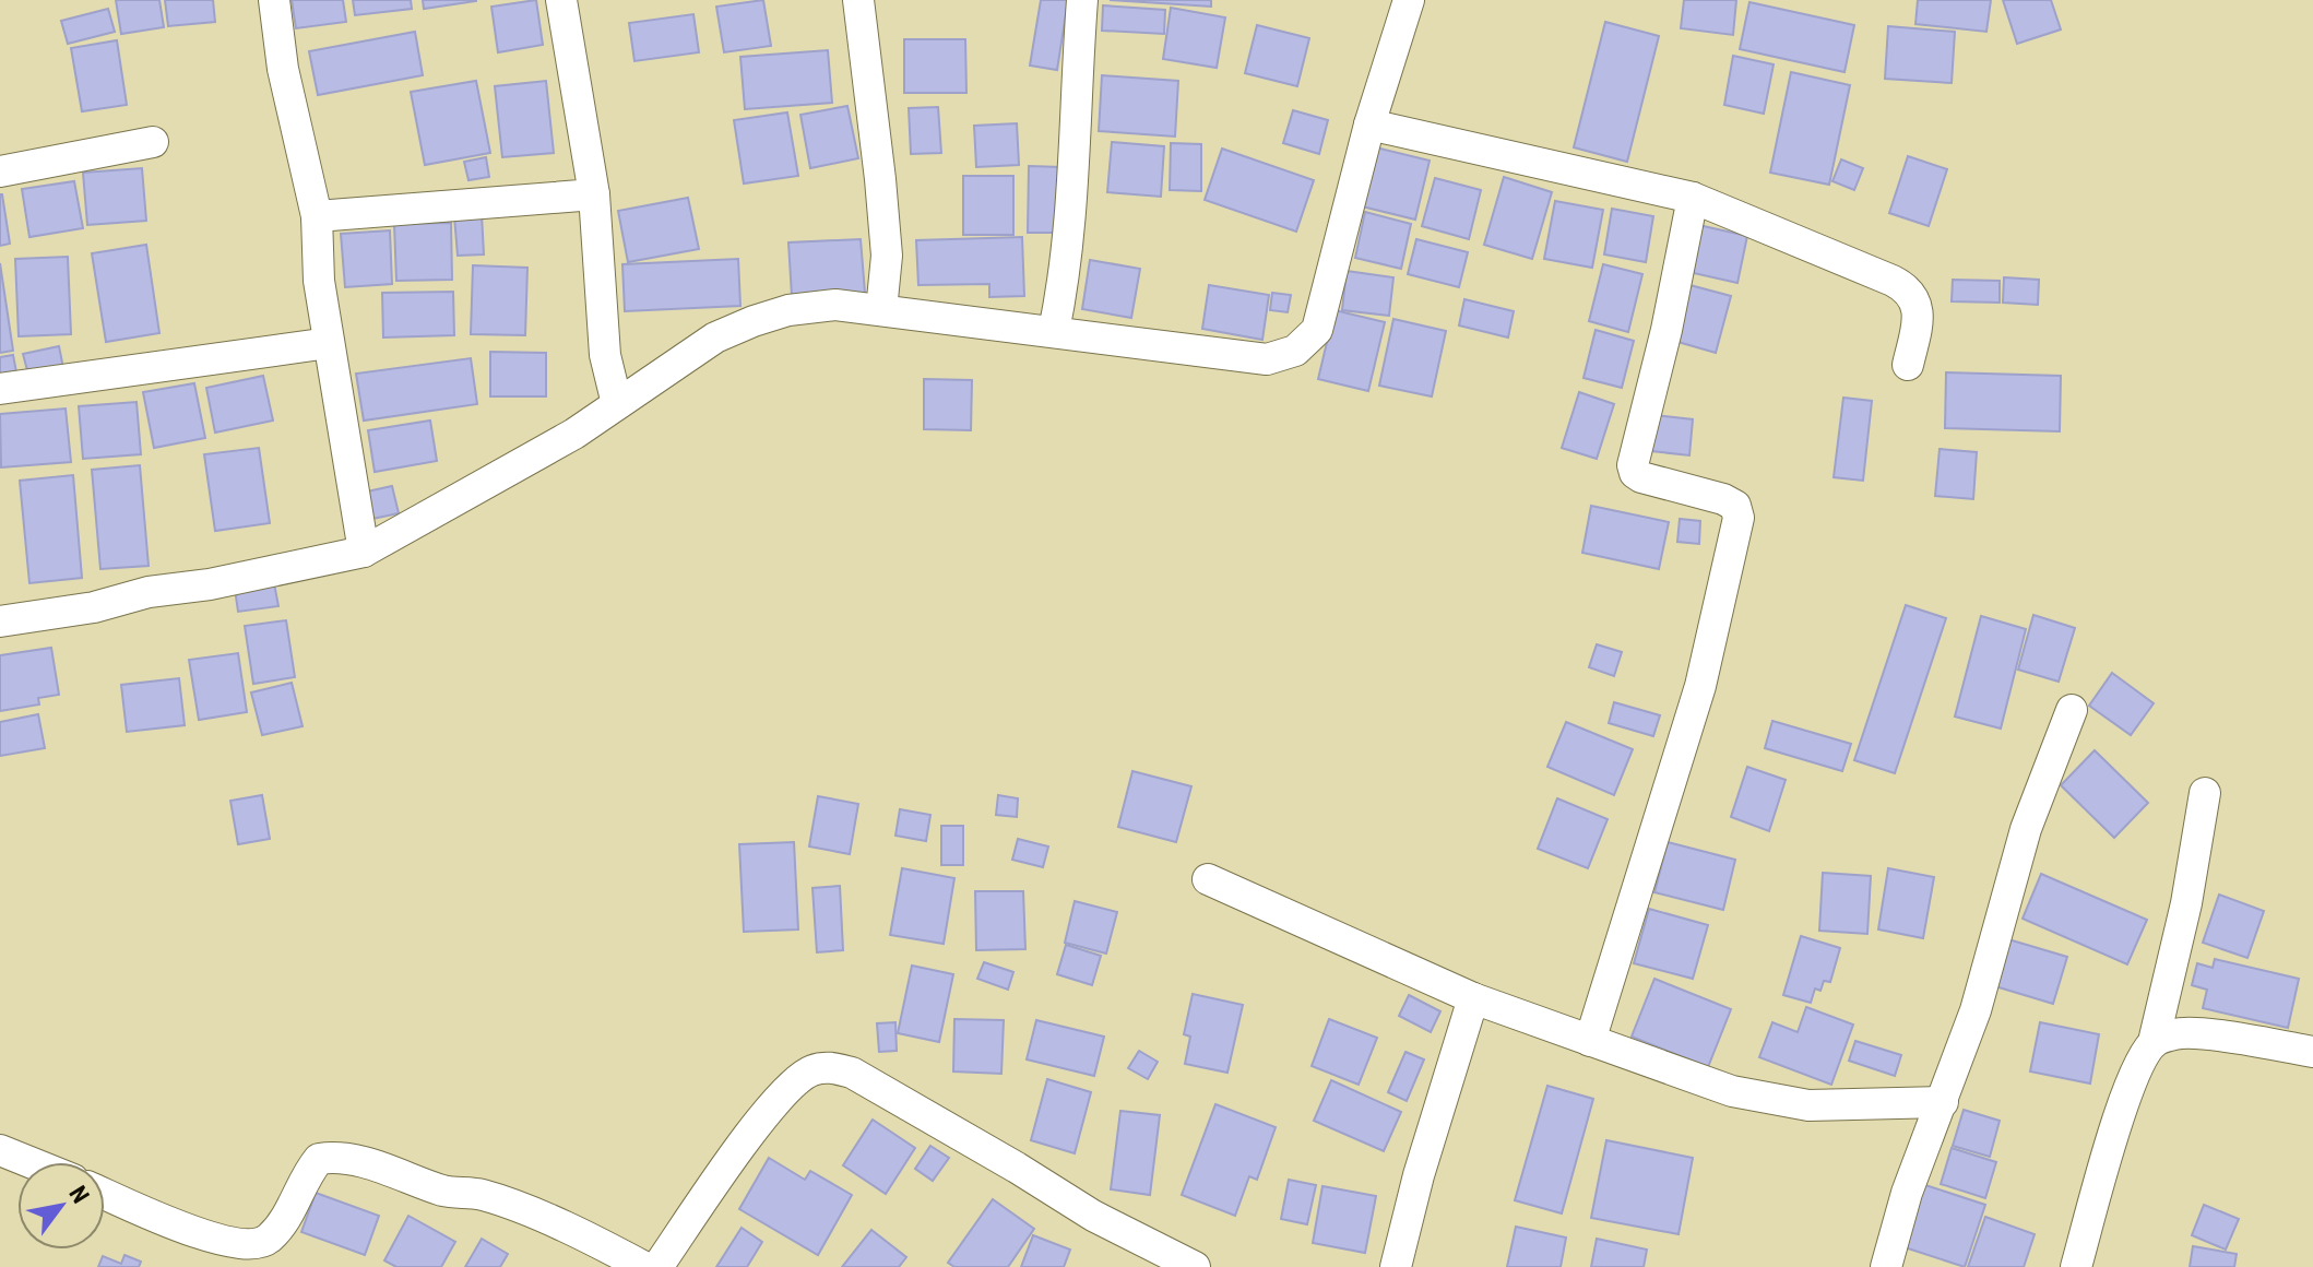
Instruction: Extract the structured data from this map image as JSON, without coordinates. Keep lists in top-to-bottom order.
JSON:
{
  "north": "top right"
}
